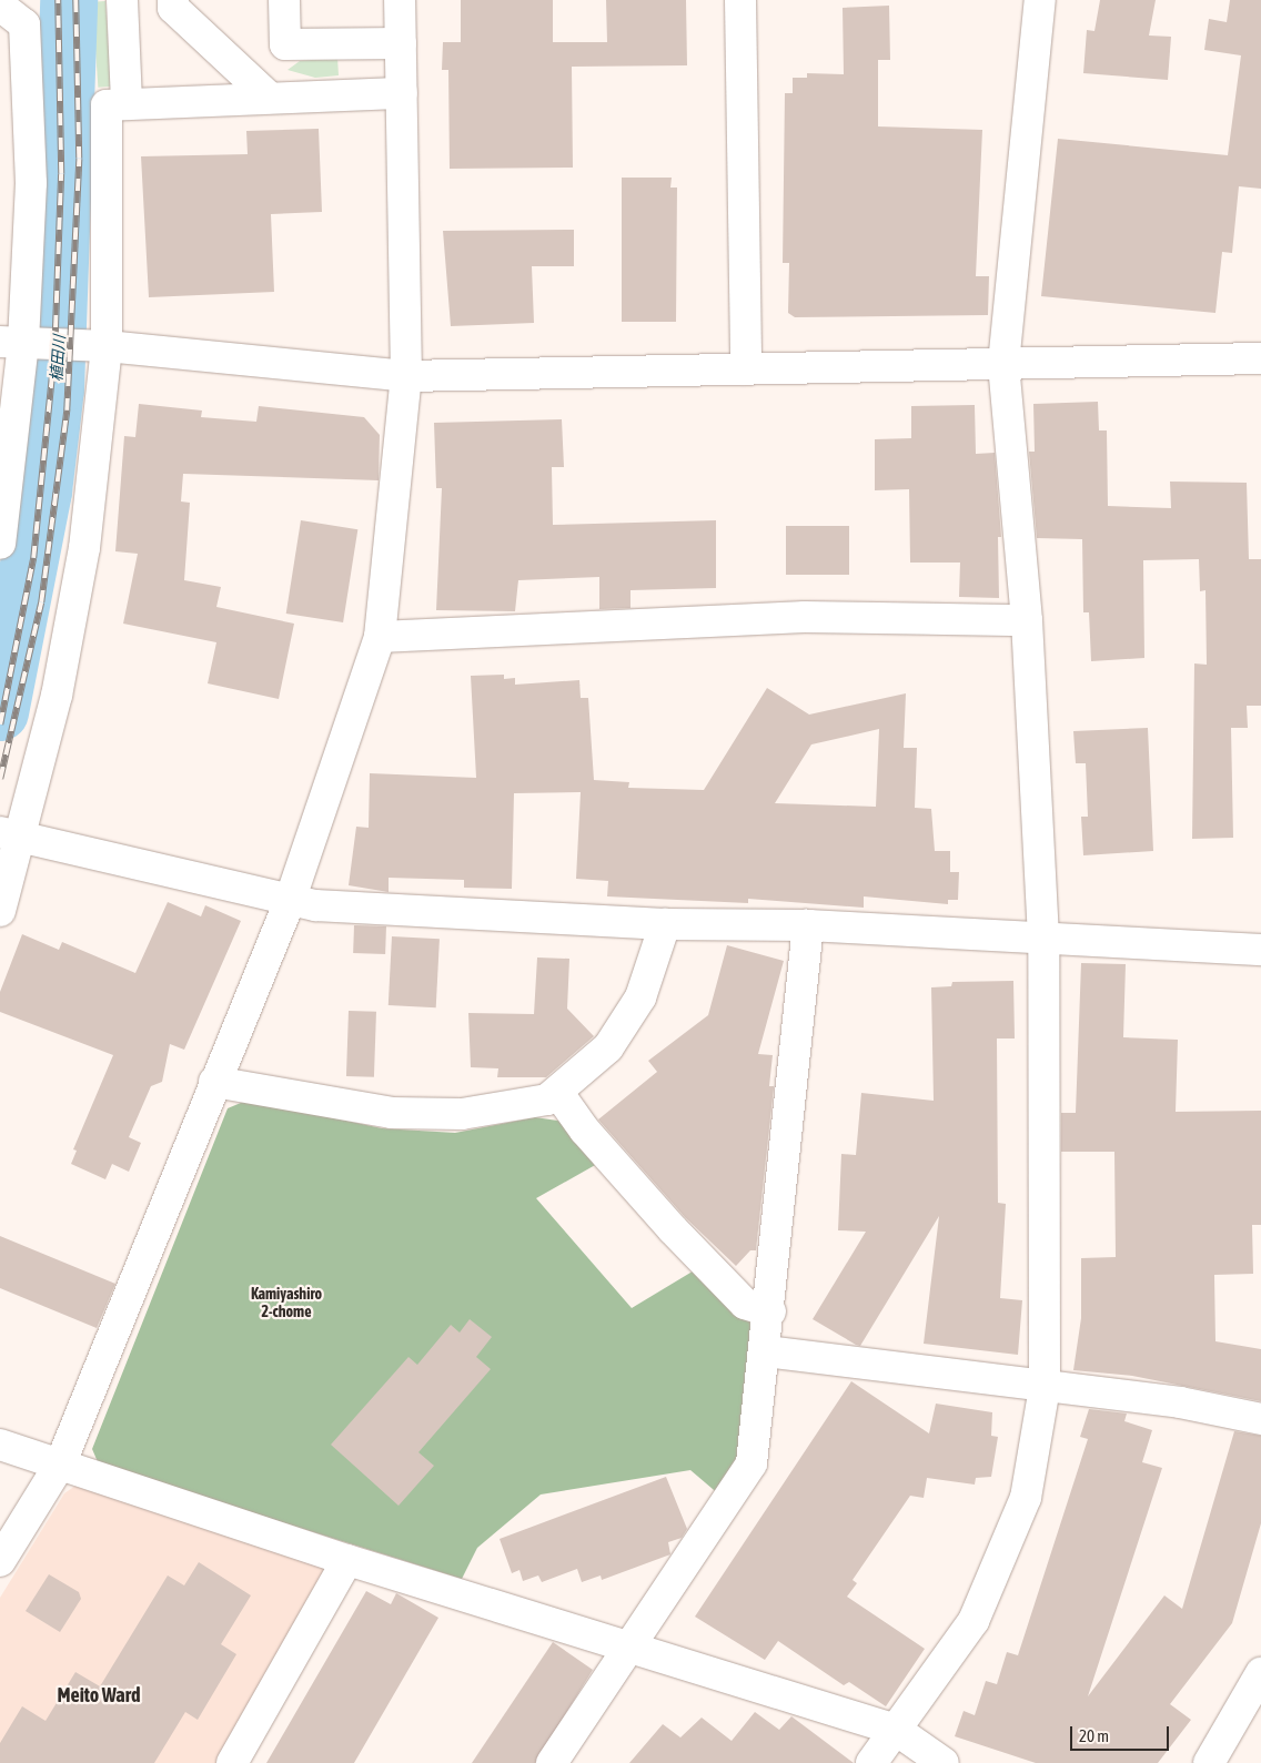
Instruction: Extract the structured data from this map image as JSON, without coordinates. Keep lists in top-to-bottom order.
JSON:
{
  "districts": ["Kamiyashiro 2-chome", "Meito Ward"],
  "water": ["植田川"],
  "scale_bar": "20 m"
}
